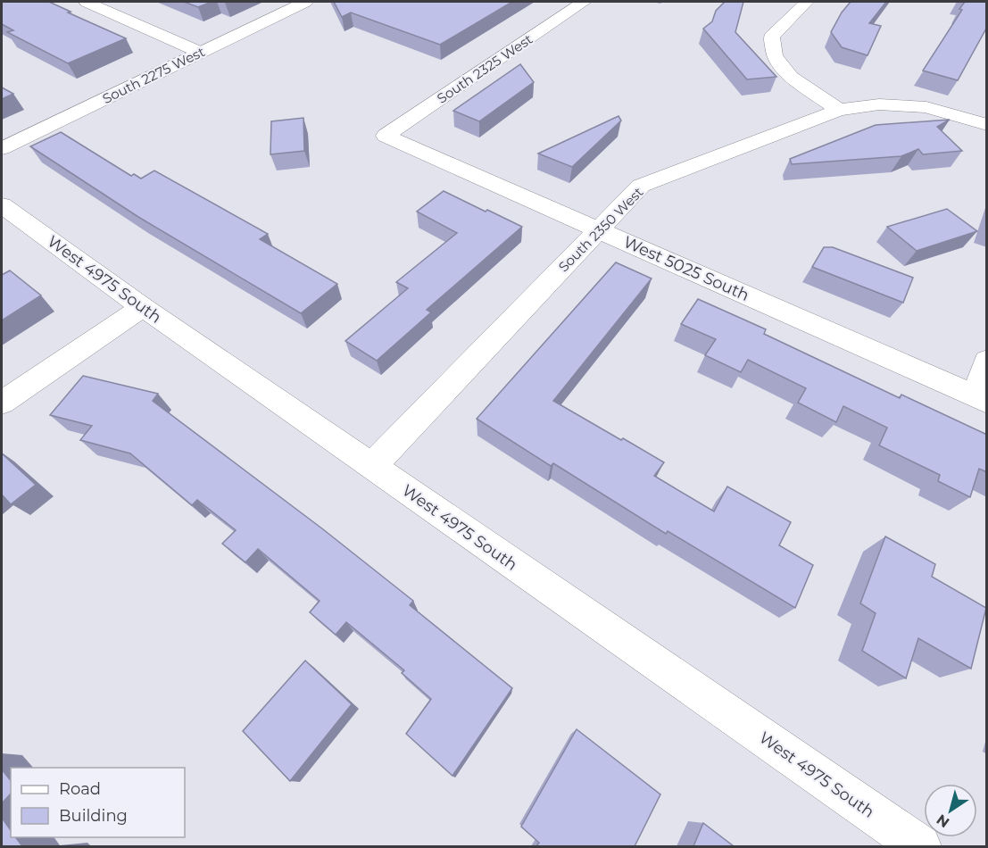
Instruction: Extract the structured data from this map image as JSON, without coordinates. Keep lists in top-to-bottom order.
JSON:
{
  "streets": {
    "street": [
      "South 2325 West",
      "South 2275 West",
      "South 2350 West",
      "West 5025 South",
      "West 4975 South"
    ]
  },
  "crossings": [
    ["South 2325 West", "West 5025 South"],
    ["South 2350 West", "West 5025 South"],
    ["South 2350 West", "West 4975 South"]
  ],
  "legend": ["Road", "Building"],
  "north": "bottom left"
}
